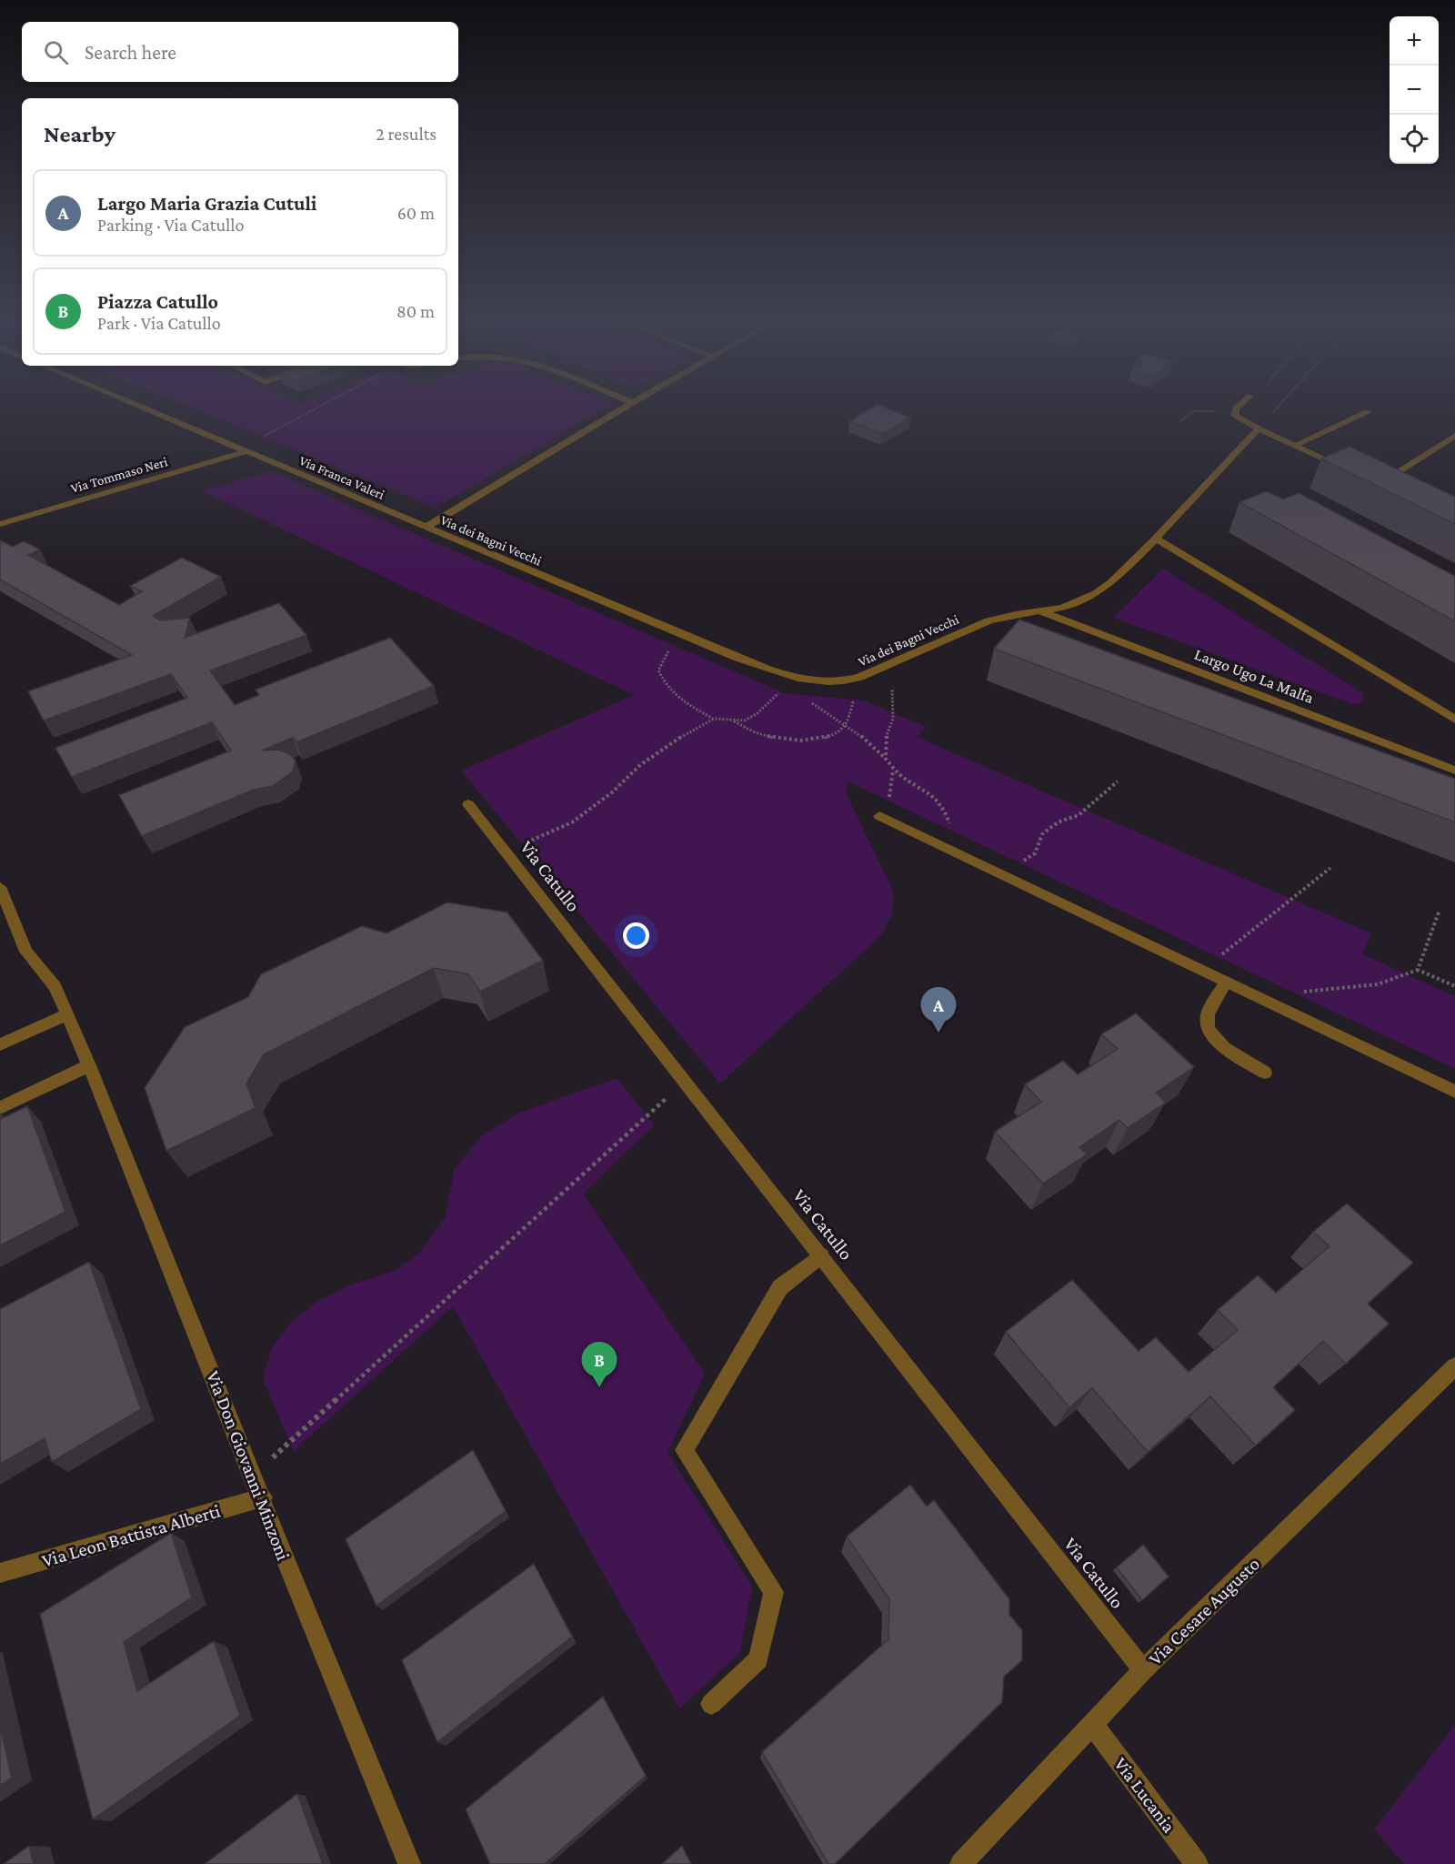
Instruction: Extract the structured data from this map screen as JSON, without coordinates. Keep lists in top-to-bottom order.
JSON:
{
  "streets": {
    "street": [
      "Via Tommaso Neri",
      "Via Franca Valeri",
      "Via dei Bagni Vecchi",
      "Largo Ugo La Malfa",
      "Via Catullo",
      "Via Don Giovanni Minzoni",
      "Via Leon Battista Alberti",
      "Via Cesare Augusto",
      "Via Lucania"
    ]
  },
  "crossings": [
    ["Via Tommaso Neri", "Via Franca Valeri"],
    ["Via Franca Valeri", "Via dei Bagni Vecchi"],
    ["Via dei Bagni Vecchi", "Largo Ugo La Malfa"],
    ["Via Catullo", "Via Cesare Augusto"],
    ["Via Don Giovanni Minzoni", "Via Leon Battista Alberti"],
    ["Via Cesare Augusto", "Via Lucania"]
  ],
  "page": {
    "map_buttons": ["+", "−"],
    "search": "Search here",
    "heading": ["Nearby", "2 results"],
    "list": [
      {
        "mark": "A",
        "name": "Largo Maria Grazia Cutuli",
        "note": "Parking · Via Catullo",
        "value": "60 m"
      },
      {
        "mark": "B",
        "name": "Piazza Catullo",
        "note": "Park · Via Catullo",
        "value": "80 m"
      }
    ],
    "pins": ["A", "B"]
  }
}
